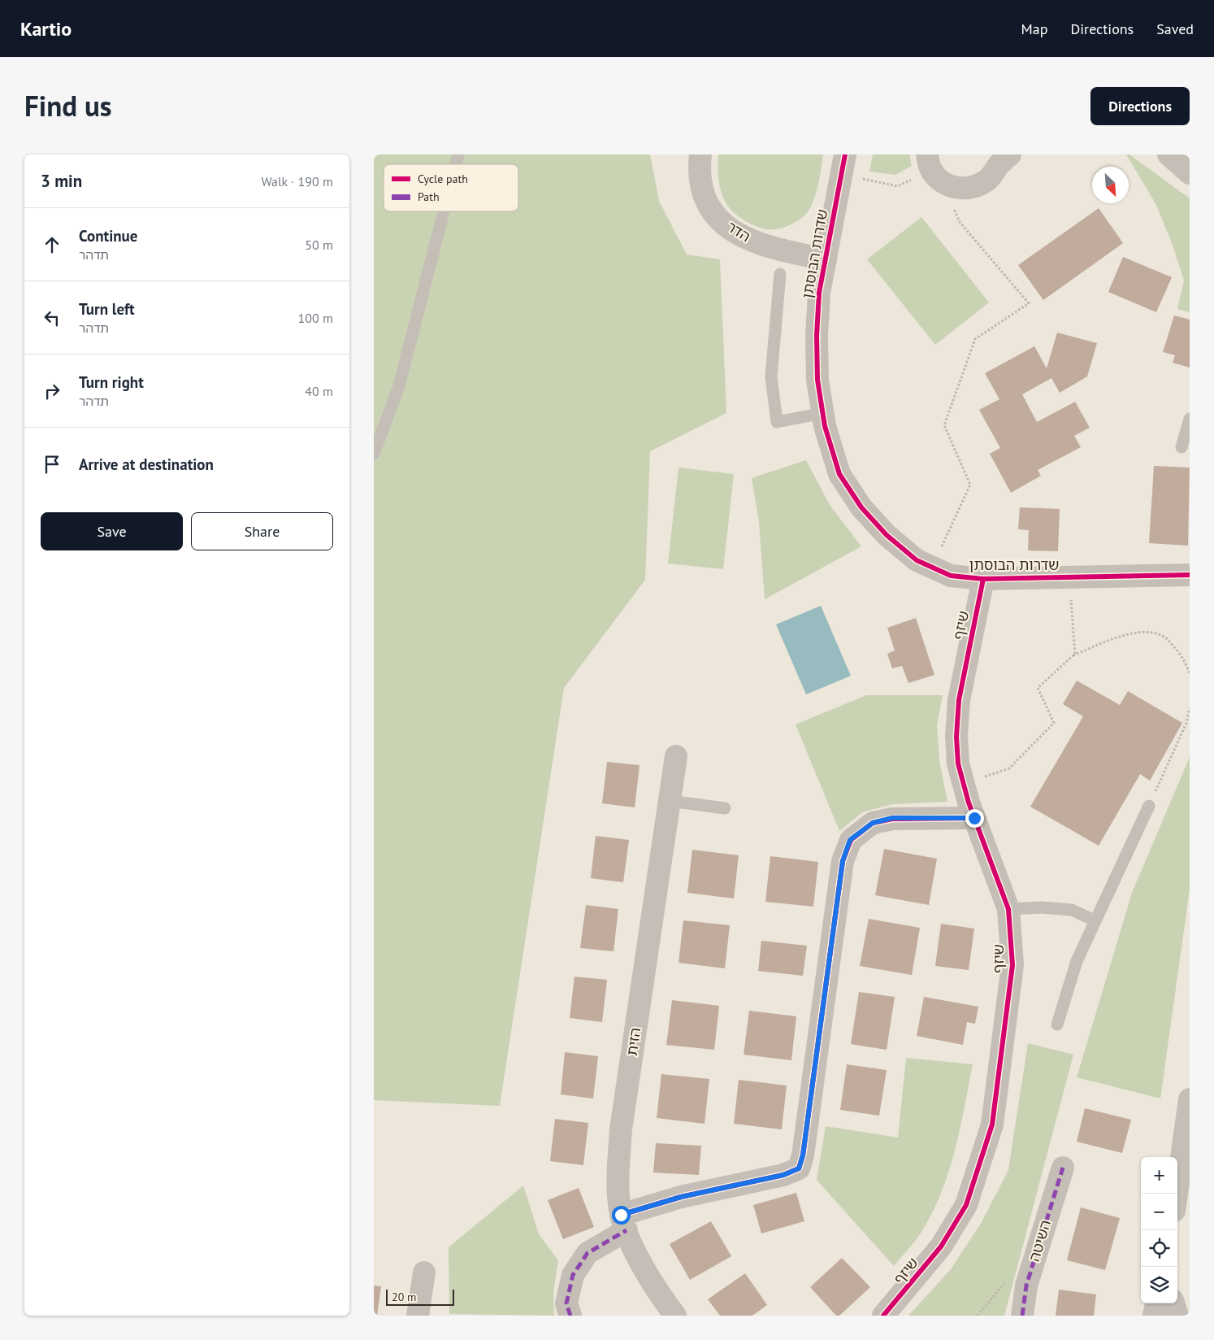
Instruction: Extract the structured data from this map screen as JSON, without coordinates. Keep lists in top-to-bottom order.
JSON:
{
  "streets": {
    "street": [
      "הדר",
      "שדרות הבוסתן",
      "שיזף",
      "הזית",
      "השיטה"
    ]
  },
  "crossings": [
    ["הדר", "שדרות הבוסתן"],
    ["שדרות הבוסתן", "שיזף"]
  ],
  "legend": ["Cycle path", "Path"],
  "scale_bar": "20 m",
  "north": "bottom right",
  "page": {
    "header": "Kartio",
    "nav": ["Map", "Directions", "Saved"],
    "title": "Find us",
    "buttons": [
      "Directions",
      ["Save", "Share"]
    ],
    "heading": ["3 min", "Walk · 190 m"],
    "list": [
      ["Continue", "תדהר", "50 m"],
      ["Turn left", "תדהר", "100 m"],
      ["Turn right", "תדהר", "40 m"],
      "Arrive at destination"
    ],
    "map_buttons": ["+", "−"],
    "scale": "20 m"
  }
}
